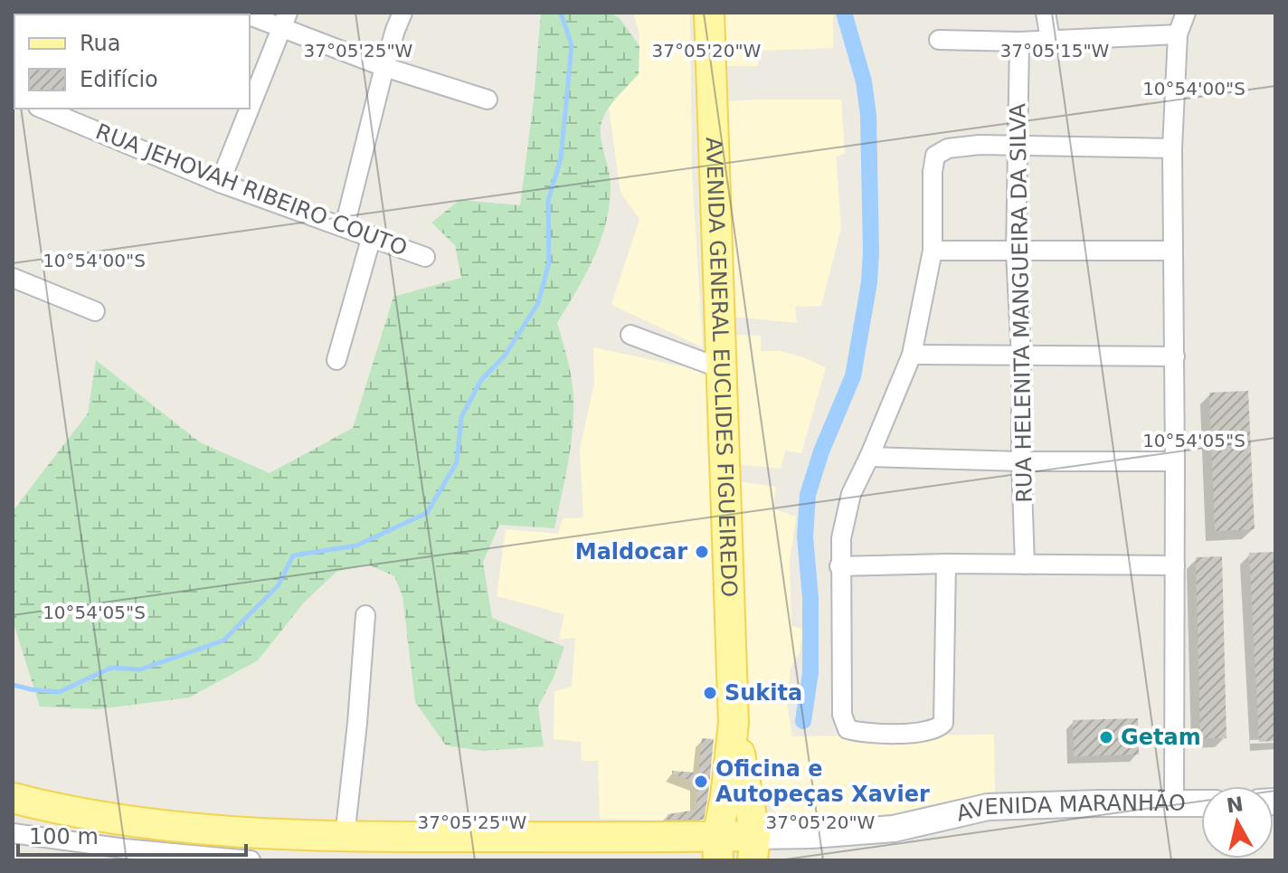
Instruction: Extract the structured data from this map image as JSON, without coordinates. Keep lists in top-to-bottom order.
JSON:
{
  "streets": {
    "main road": ["AVENIDA GENERAL EUCLIDES FIGUEIREDO", "AVENIDA MARANHÃO"],
    "street": ["RUA JEHOVAH RIBEIRO COUTO", "RUA HELENITA MANGUEIRA DA SILVA"]
  },
  "crossings": [
    ["AVENIDA GENERAL EUCLIDES FIGUEIREDO", "AVENIDA MARANHÃO"]
  ],
  "places": [
    "Maldocar",
    "Sukita",
    "Getam",
    "Oficina e Autopeças Xavier"
  ],
  "legend": ["Rua", "Edifício"],
  "scale_bar": "100 m",
  "north": "top",
  "coordinates": [
    "37°05'25\"W",
    "37°05'20\"W",
    "37°05'15\"W",
    "10°54'00\"S",
    "10°54'05\"S"
  ]
}
